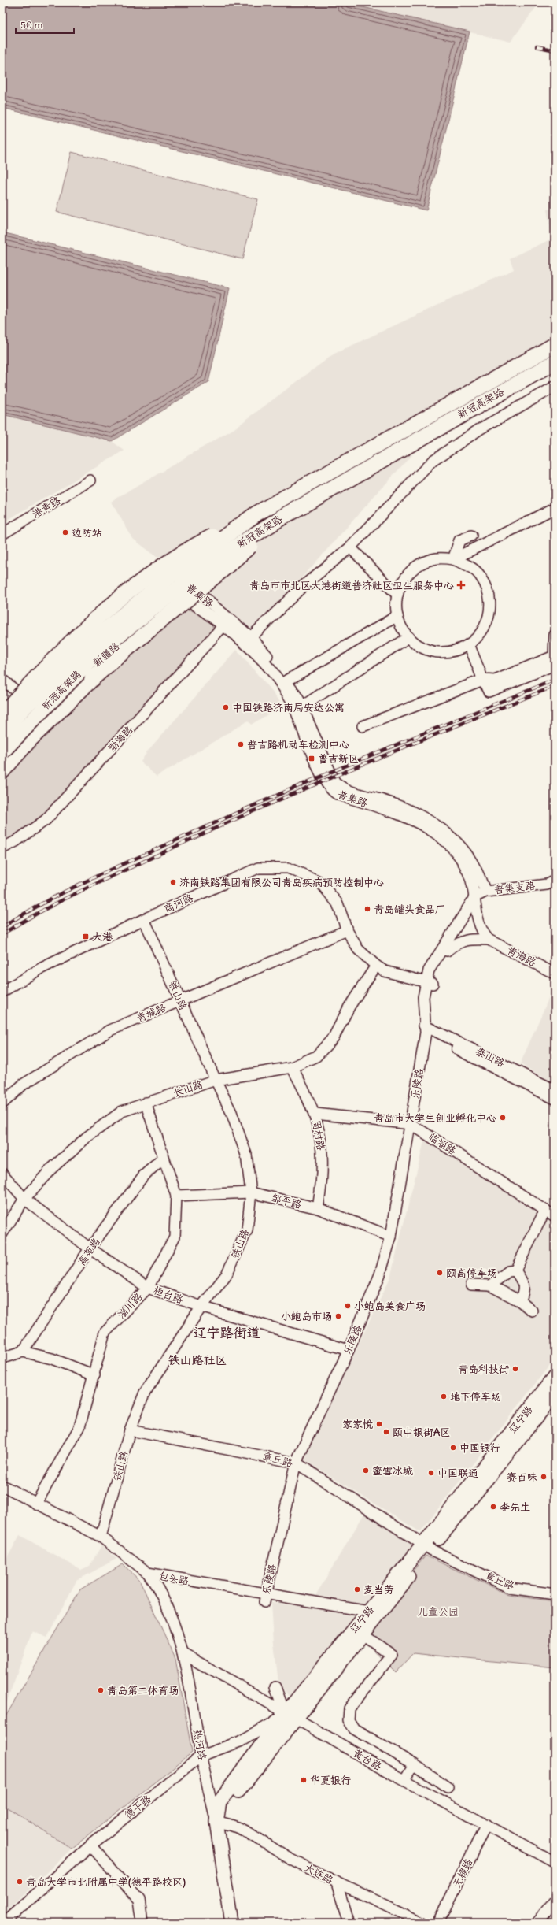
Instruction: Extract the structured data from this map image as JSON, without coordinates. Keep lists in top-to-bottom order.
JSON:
{
  "streets": {
    "highway": ["新冠高架路"],
    "main road": ["新疆路", "辽宁路", "热河路"],
    "street": [
      "港青路",
      "普集路",
      "渤海路",
      "普集支路",
      "商河路",
      "青海路",
      "铁山路",
      "青城路",
      "泰山路",
      "乐陵路",
      "长山路",
      "周村路",
      "临淄路",
      "邹平路",
      "高苑路",
      "桓台路",
      "淄川路",
      "章丘路",
      "包头路",
      "黄台路",
      "德平路",
      "无棣路",
      "大连路"
    ]
  },
  "crossings": [
    ["普集路", "新疆路"],
    ["普集路", "渤海路"],
    ["普集路", "普集支路"],
    ["普集路", "青海路"],
    ["普集路", "乐陵路"],
    ["普集支路", "青海路"],
    ["普集支路", "乐陵路"],
    ["商河路", "铁山路"],
    ["商河路", "青城路"],
    ["商河路", "乐陵路"],
    ["商河路", "长山路"],
    ["青海路", "乐陵路"],
    ["铁山路", "青城路"],
    ["铁山路", "长山路"],
    ["铁山路", "邹平路"],
    ["铁山路", "桓台路"],
    ["铁山路", "章丘路"],
    ["铁山路", "包头路"],
    ["泰山路", "乐陵路"],
    ["乐陵路", "临淄路"],
    ["乐陵路", "邹平路"],
    ["乐陵路", "桓台路"],
    ["乐陵路", "章丘路"],
    ["乐陵路", "包头路"],
    ["长山路", "周村路"],
    ["长山路", "桓台路"],
    ["长山路", "淄川路"],
    ["周村路", "临淄路"],
    ["周村路", "邹平路"],
    ["邹平路", "淄川路"],
    ["高苑路", "桓台路"],
    ["高苑路", "淄川路"],
    ["桓台路", "淄川路"],
    ["淄川路", "包头路"],
    ["辽宁路", "章丘路"],
    ["辽宁路", "包头路"],
    ["辽宁路", "热河路"],
    ["辽宁路", "黄台路"],
    ["辽宁路", "德平路"],
    ["辽宁路", "大连路"],
    ["包头路", "热河路"],
    ["热河路", "黄台路"],
    ["热河路", "德平路"],
    ["热河路", "大连路"],
    ["黄台路", "德平路"],
    ["黄台路", "无棣路"]
  ],
  "districts": ["辽宁路街道", "铁山路社区"],
  "parks": ["儿童公园"],
  "places": {
    "other": [
      "边防站",
      "中国铁路济南局安达公寓",
      "普吉路机动车检测中心",
      "济南铁路集团有限公司青岛疾病预防控制中心",
      "青岛罐头食品厂",
      "青岛市大学生创业孵化中心",
      "颐高停车场",
      "小鲍岛美食广场",
      "小鲍岛市场",
      "青岛科技街",
      "地下停车场",
      "家家悦",
      "颐中银街A区",
      "中国银行",
      "蜜雪冰城",
      "中国联通",
      "赛百味",
      "李先生",
      "麦当劳",
      "青岛第二体育场",
      "华夏银行",
      "青岛大学市北附属中学(德平路校区)"
    ],
    "health": ["青岛市市北区大港街道普济社区卫生服务中心"],
    "transit": ["普吉新区", "大港"]
  },
  "scale_bar": "50 m"
}
